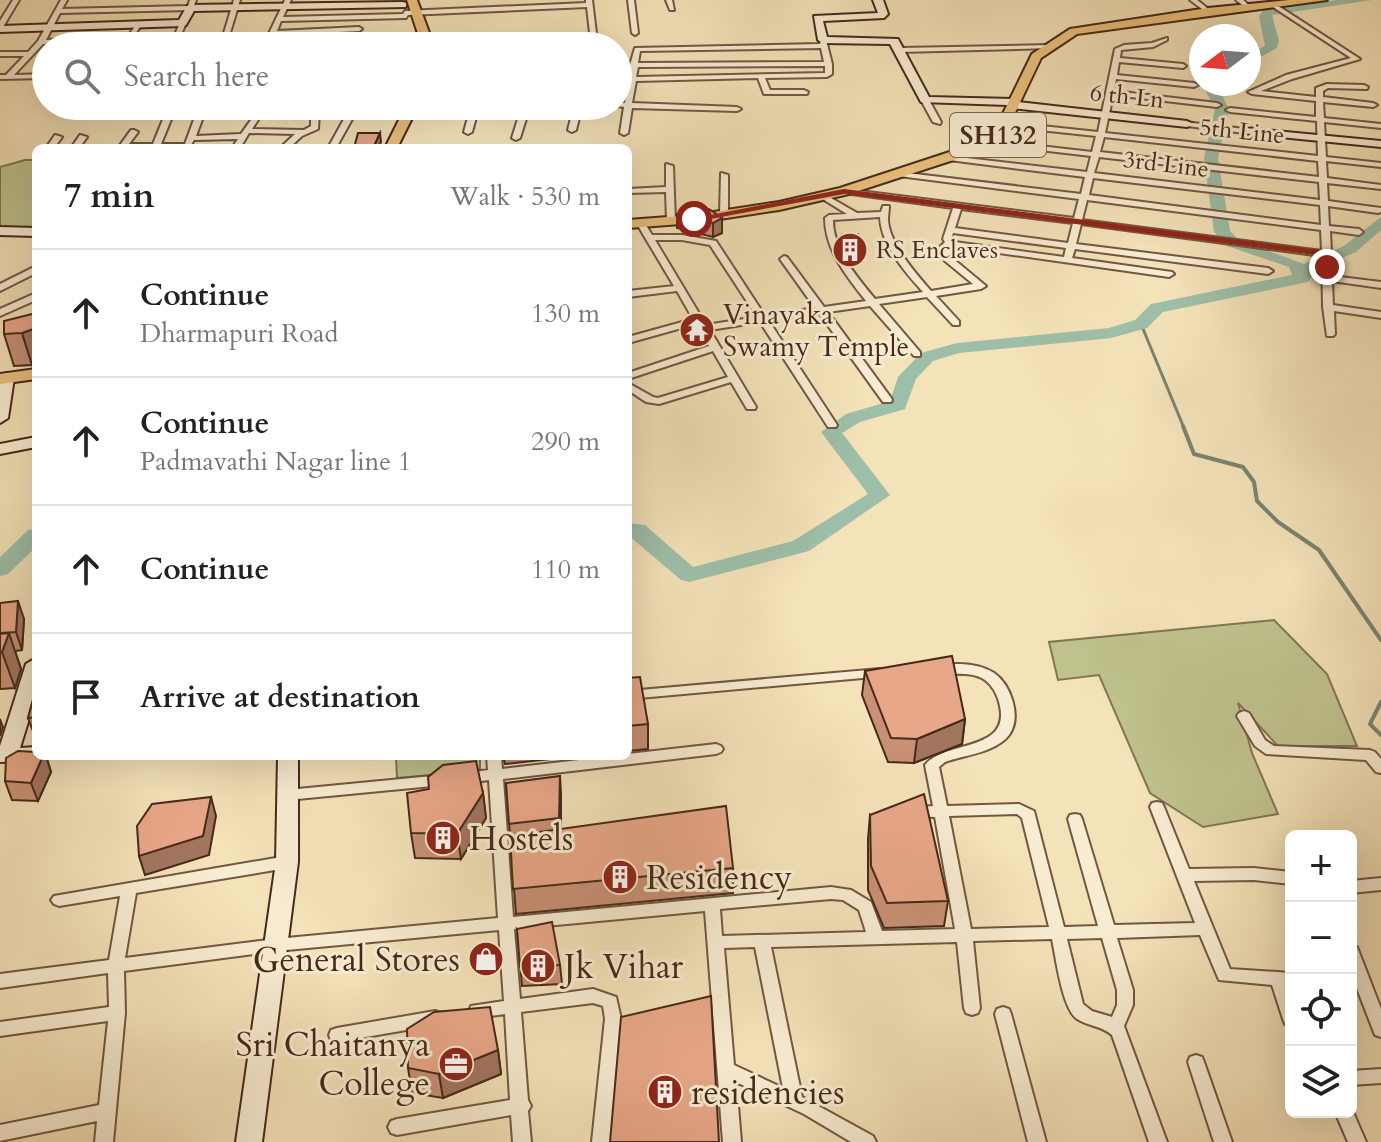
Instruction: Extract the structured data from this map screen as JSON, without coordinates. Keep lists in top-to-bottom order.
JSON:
{
  "streets": {
    "main road": ["SH132"],
    "street": ["6 th Ln", "5th Line", "3rd Line"]
  },
  "crossings": [
    ["6 th Ln", "SH132"],
    ["5th Line", "SH132"],
    ["SH132", "3rd Line"]
  ],
  "places": {
    "building": [
      "RS Enclaves",
      "Hostels",
      "Residency",
      "Jk Vihar",
      "residencies"
    ],
    "temple": ["Vinayaka Swamy Temple"],
    "shop": ["General Stores"],
    "office": ["Sri Chaitanya College"]
  },
  "north": "left",
  "page": {
    "search": "Search here",
    "heading": ["7 min", "Walk · 530 m"],
    "list": [
      ["Continue", "Dharmapuri Road", "130 m"],
      ["Continue", "Padmavathi Nagar line 1", "290 m"],
      ["Continue", "110 m"],
      "Arrive at destination"
    ],
    "map_buttons": ["+", "−"]
  }
}
